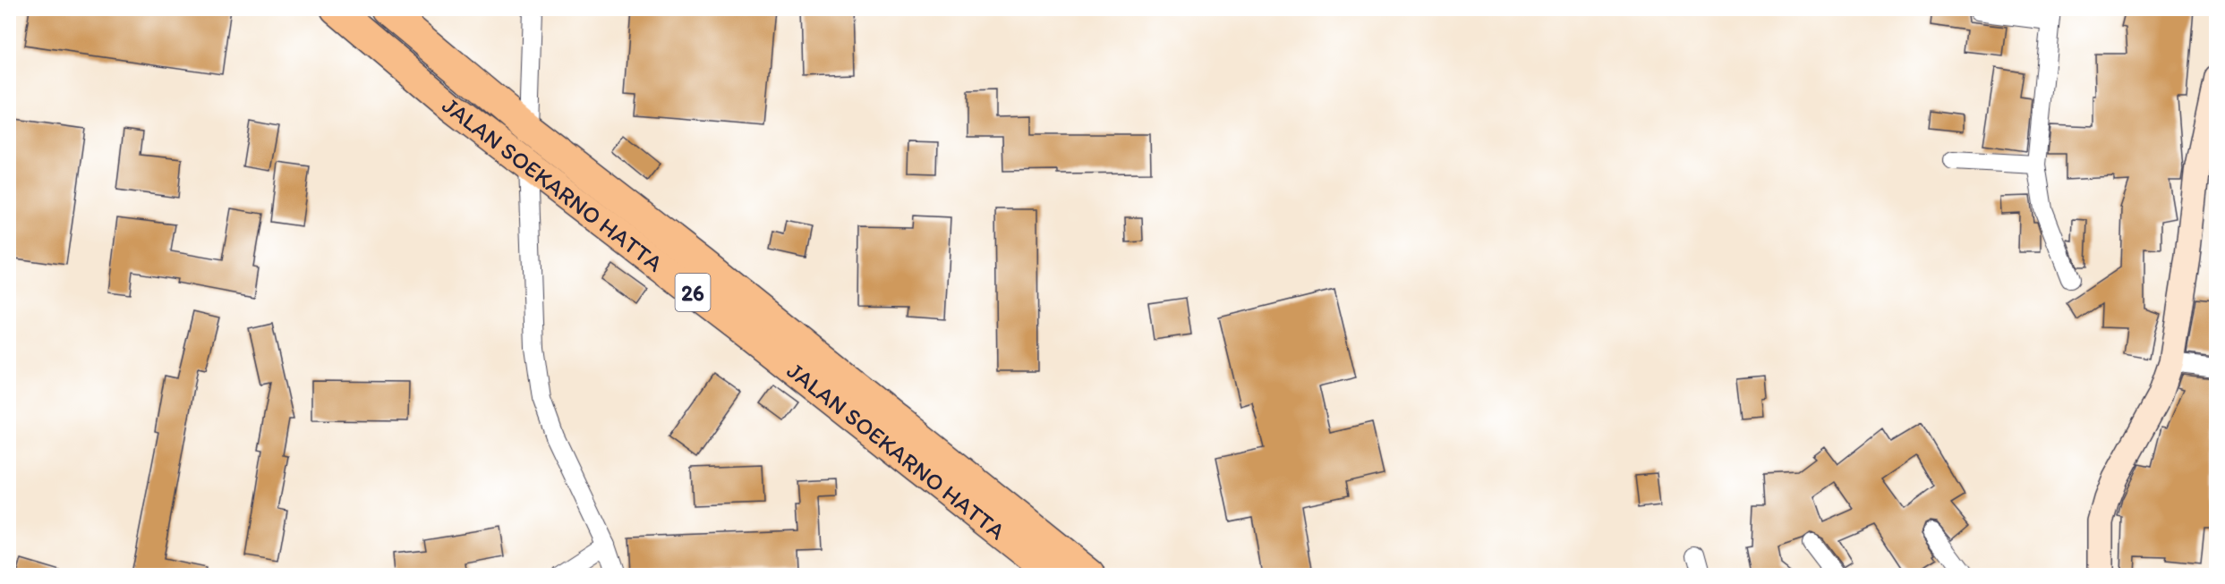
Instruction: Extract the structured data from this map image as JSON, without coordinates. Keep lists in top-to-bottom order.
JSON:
{
  "streets": {
    "highway": ["JALAN SOEKARNO HATTA", "26"]
  }
}
